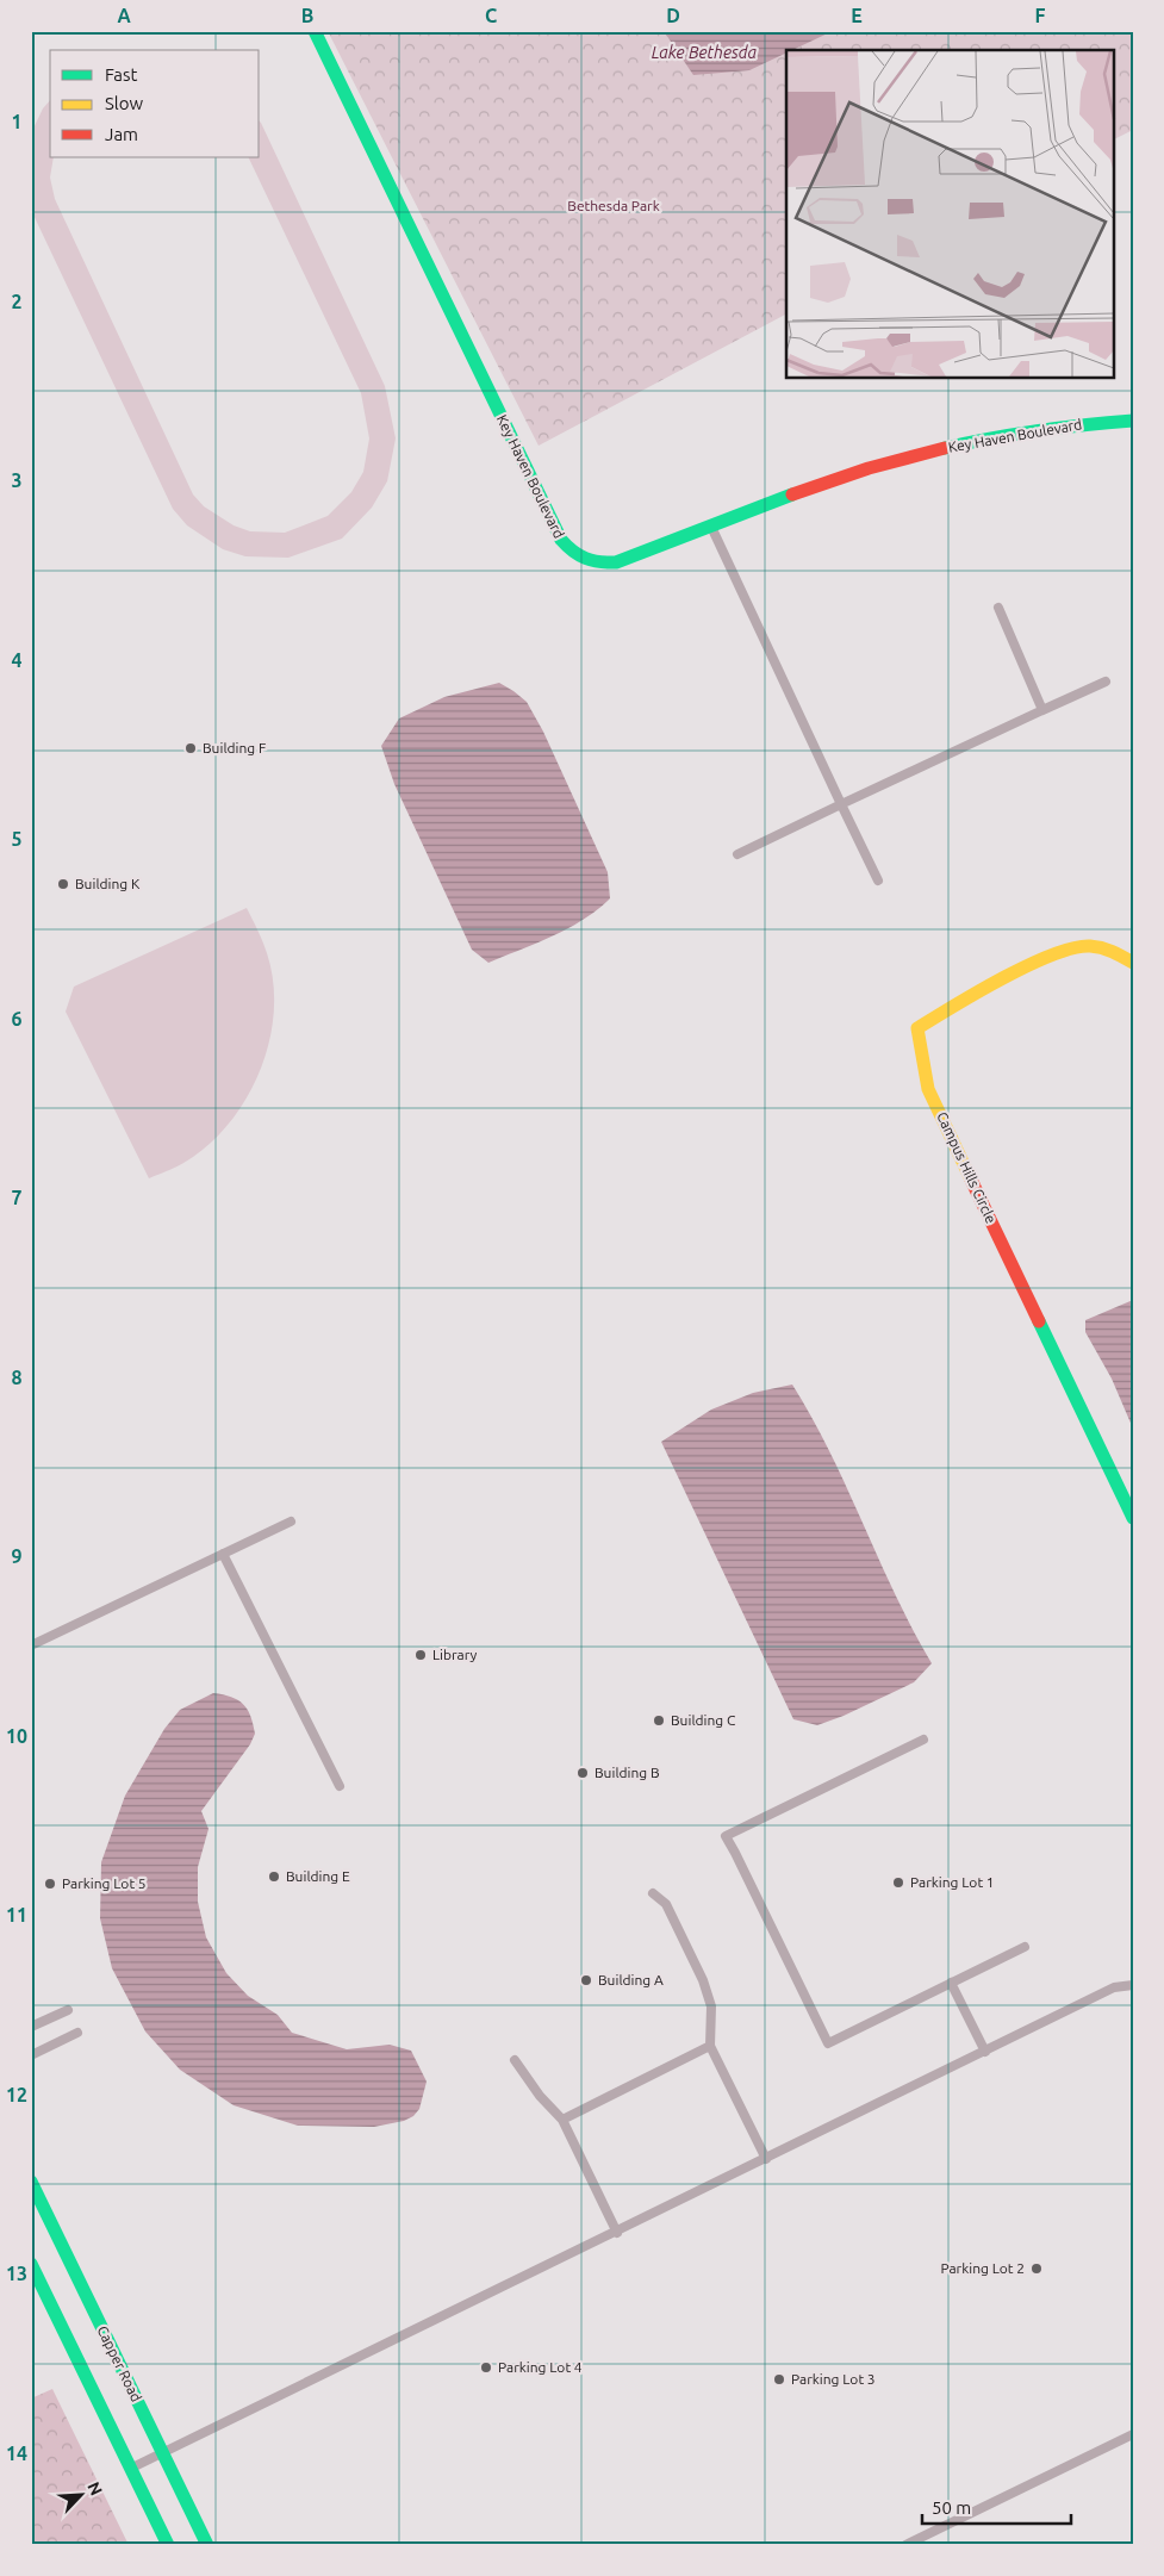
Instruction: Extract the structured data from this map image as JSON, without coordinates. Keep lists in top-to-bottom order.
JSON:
{
  "streets": {
    "street": ["Key Haven Boulevard", "Campus Hills Circle", "Capper Road"]
  },
  "water": ["Lake Bethesda"],
  "parks": ["Bethesda Park"],
  "places": [
    "Building F",
    "Building K",
    "Library",
    "Building C",
    "Building B",
    "Building E",
    "Parking Lot 1",
    "Parking Lot 5",
    "Building A",
    "Parking Lot 2",
    "Parking Lot 4",
    "Parking Lot 3"
  ],
  "legend": ["Fast", "Slow", "Jam"],
  "scale_bar": "50 m",
  "north": "top right",
  "grid": {
    "columns": [
      "A",
      "B",
      "C",
      "D",
      "E",
      "F"
    ],
    "rows": [
      "1",
      "2",
      "3",
      "4",
      "5",
      "6",
      "7",
      "8",
      "9",
      "10",
      "11",
      "12",
      "13",
      "14"
    ]
  }
}
